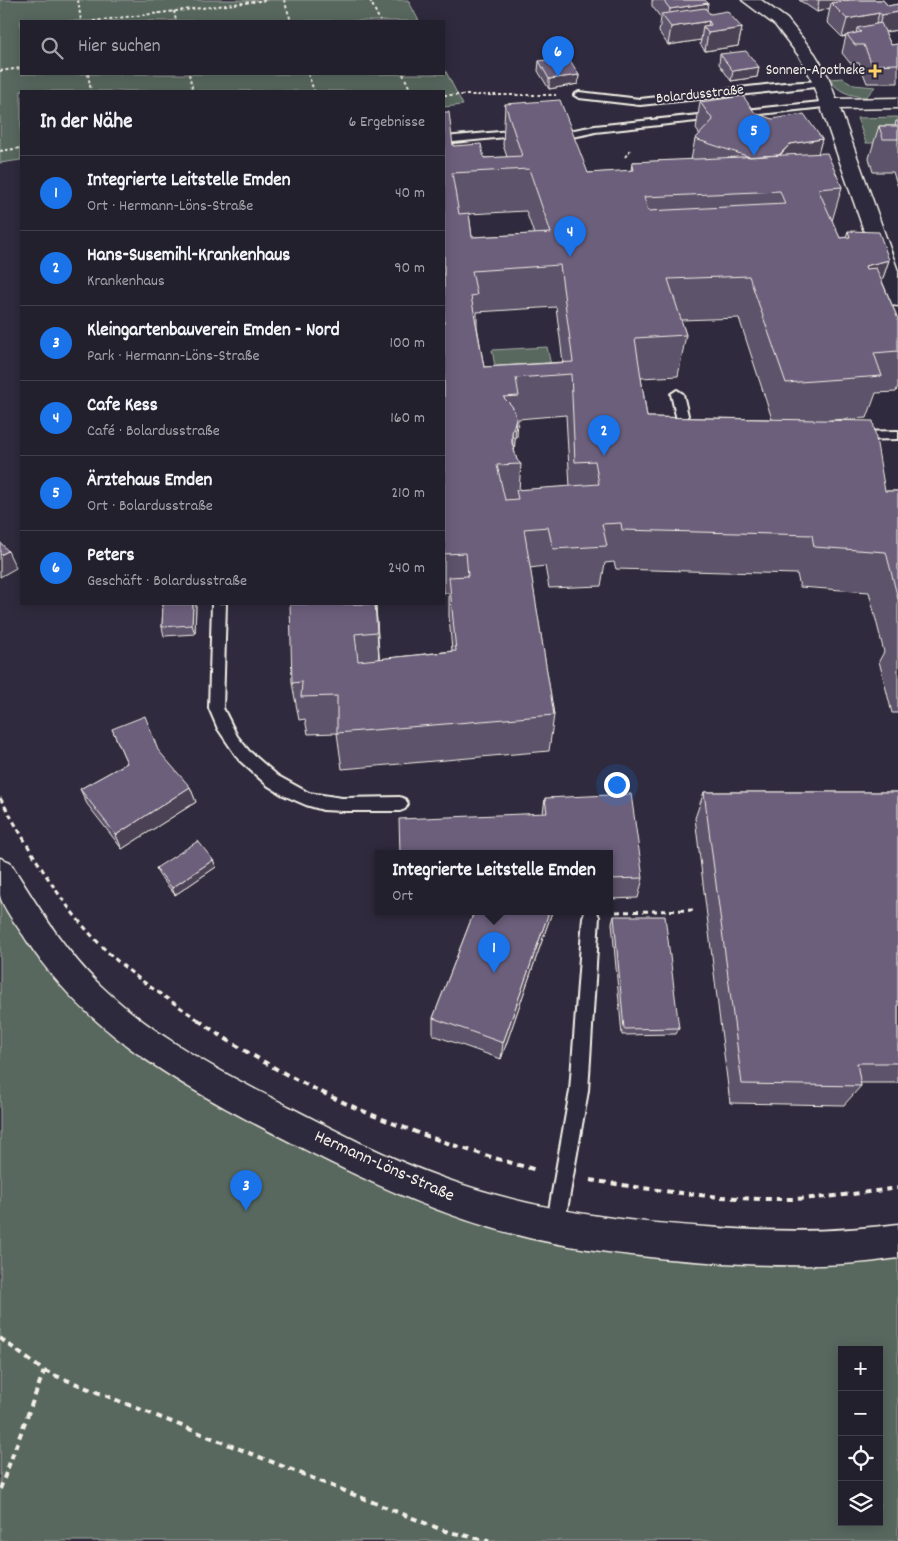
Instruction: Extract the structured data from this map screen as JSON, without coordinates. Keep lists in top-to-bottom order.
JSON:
{
  "streets": {
    "street": ["Hermann-Löns-Straße"],
    "lane": ["Bolardusstraße"]
  },
  "places": {
    "health": ["Sonnen-Apotheke"]
  },
  "page": {
    "search": "Hier suchen",
    "pins": [
      "6",
      "5",
      "4",
      "2",
      "1",
      "3"
    ],
    "heading": ["In der Nähe", "6 Ergebnisse"],
    "list": [
      {
        "mark": "1",
        "name": "Integrierte Leitstelle Emden",
        "note": "Ort · Hermann-Löns-Straße",
        "value": "40 m"
      },
      {
        "mark": "2",
        "name": "Hans-Susemihl-Krankenhaus",
        "note": "Krankenhaus",
        "value": "90 m"
      },
      {
        "mark": "3",
        "name": "Kleingartenbauverein Emden - Nord",
        "note": "Park · Hermann-Löns-Straße",
        "value": "100 m"
      },
      {
        "mark": "4",
        "name": "Cafe Kess",
        "note": "Café · Bolardusstraße",
        "value": "160 m"
      },
      {
        "mark": "5",
        "name": "Ärztehaus Emden",
        "note": "Ort · Bolardusstraße",
        "value": "210 m"
      },
      {
        "mark": "6",
        "name": "Peters",
        "note": "Geschäft · Bolardusstraße",
        "value": "240 m"
      }
    ],
    "popup": ["Integrierte Leitstelle Emden", "Ort"],
    "map_buttons": ["+", "−"]
  }
}
